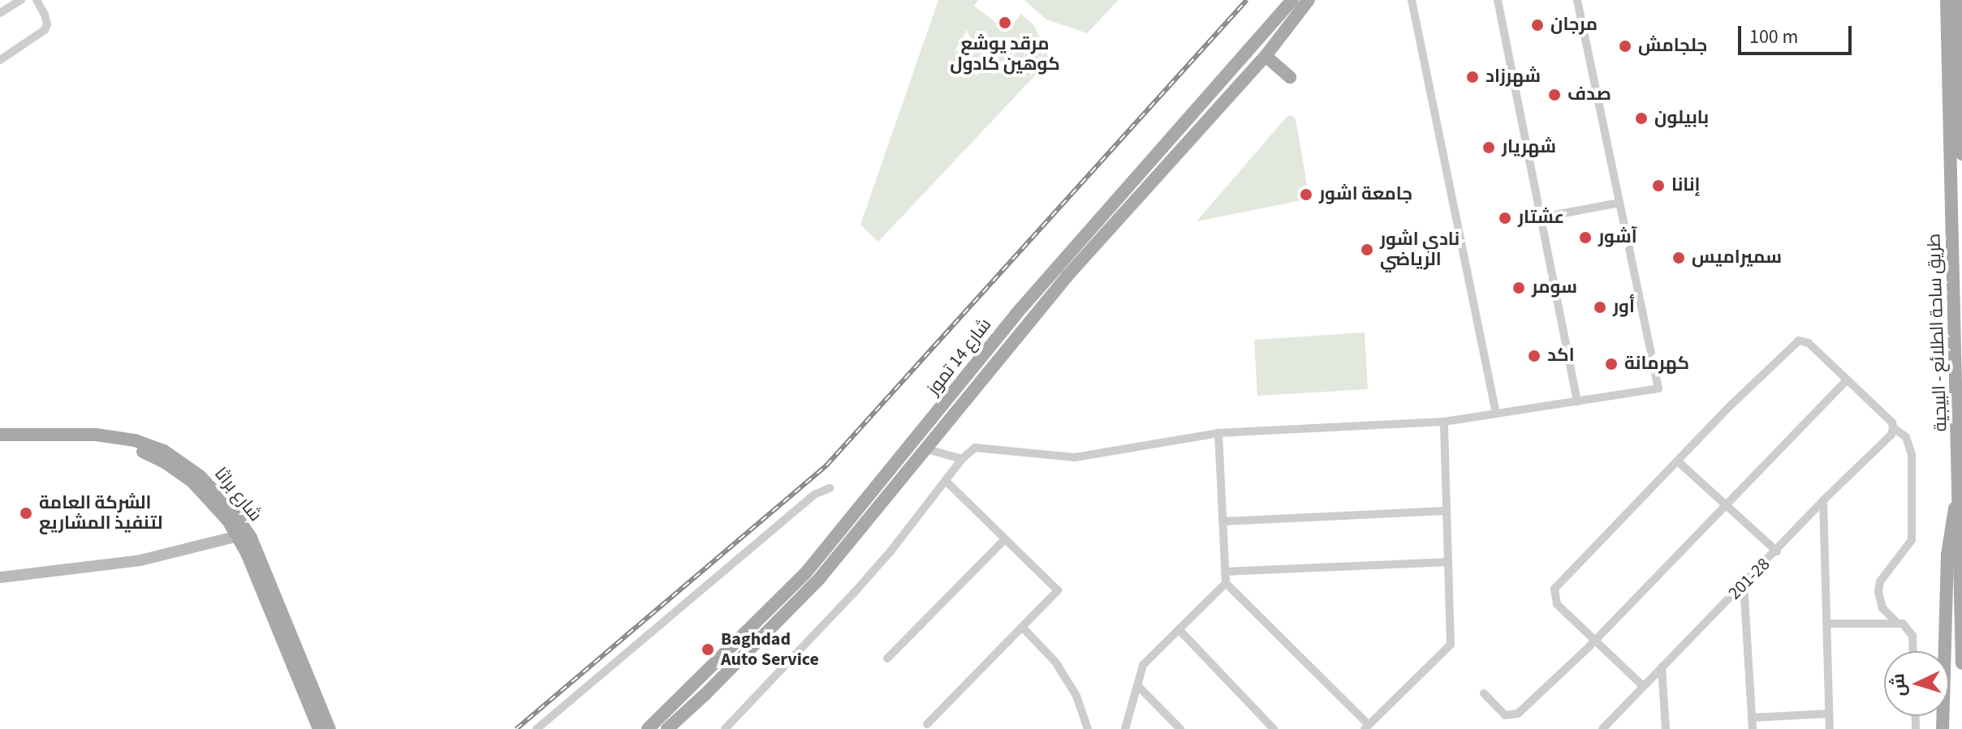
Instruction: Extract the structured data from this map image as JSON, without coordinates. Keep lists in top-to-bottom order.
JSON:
{
  "streets": {
    "main road": ["طريق ساحة الطلائع - البيجية", "شارع 14 تموز", "شارع براثا"],
    "street": ["201-28"]
  },
  "places": [
    "مرقد يوشع كوهين كادول",
    "مرجان",
    "جلجامش",
    "شهرزاد",
    "صدف",
    "بابيلون",
    "شهريار",
    "إنانا",
    "جامعة اشور",
    "عشتار",
    "آشور",
    "نادي اشور الرياضي",
    "سميراميس",
    "سومر",
    "أور",
    "اكد",
    "كهرمانة",
    "الشركة العامة لتنفيذ المشاريع",
    "Baghdad Auto Service"
  ],
  "scale_bar": "100 m",
  "north": "left"
}
